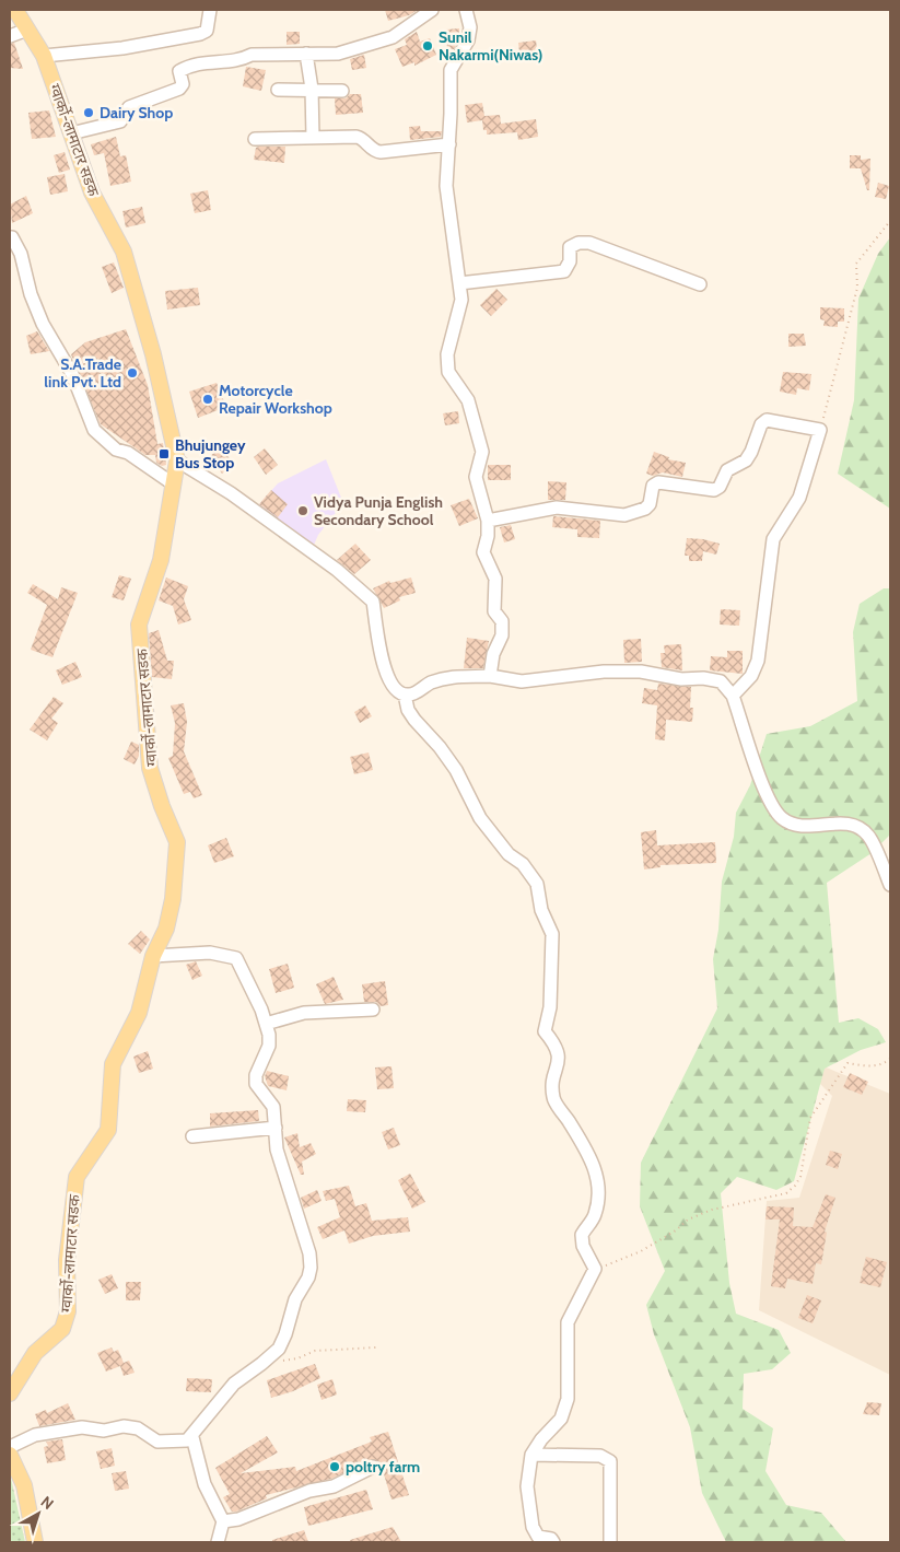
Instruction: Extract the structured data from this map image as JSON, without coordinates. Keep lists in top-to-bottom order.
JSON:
{
  "streets": {
    "main road": ["ग्वार्को-लामाटार सडक"]
  },
  "places": {
    "other": [
      "Sunil Nakarmi(Niwas)",
      "Dairy Shop",
      "S.A.Trade link Pvt. Ltd",
      "Motorcycle Repair Workshop",
      "Vidya Punja English Secondary School",
      "poltry farm"
    ],
    "transit": ["Bhujungey Bus Stop"]
  },
  "north": "top right"
}
